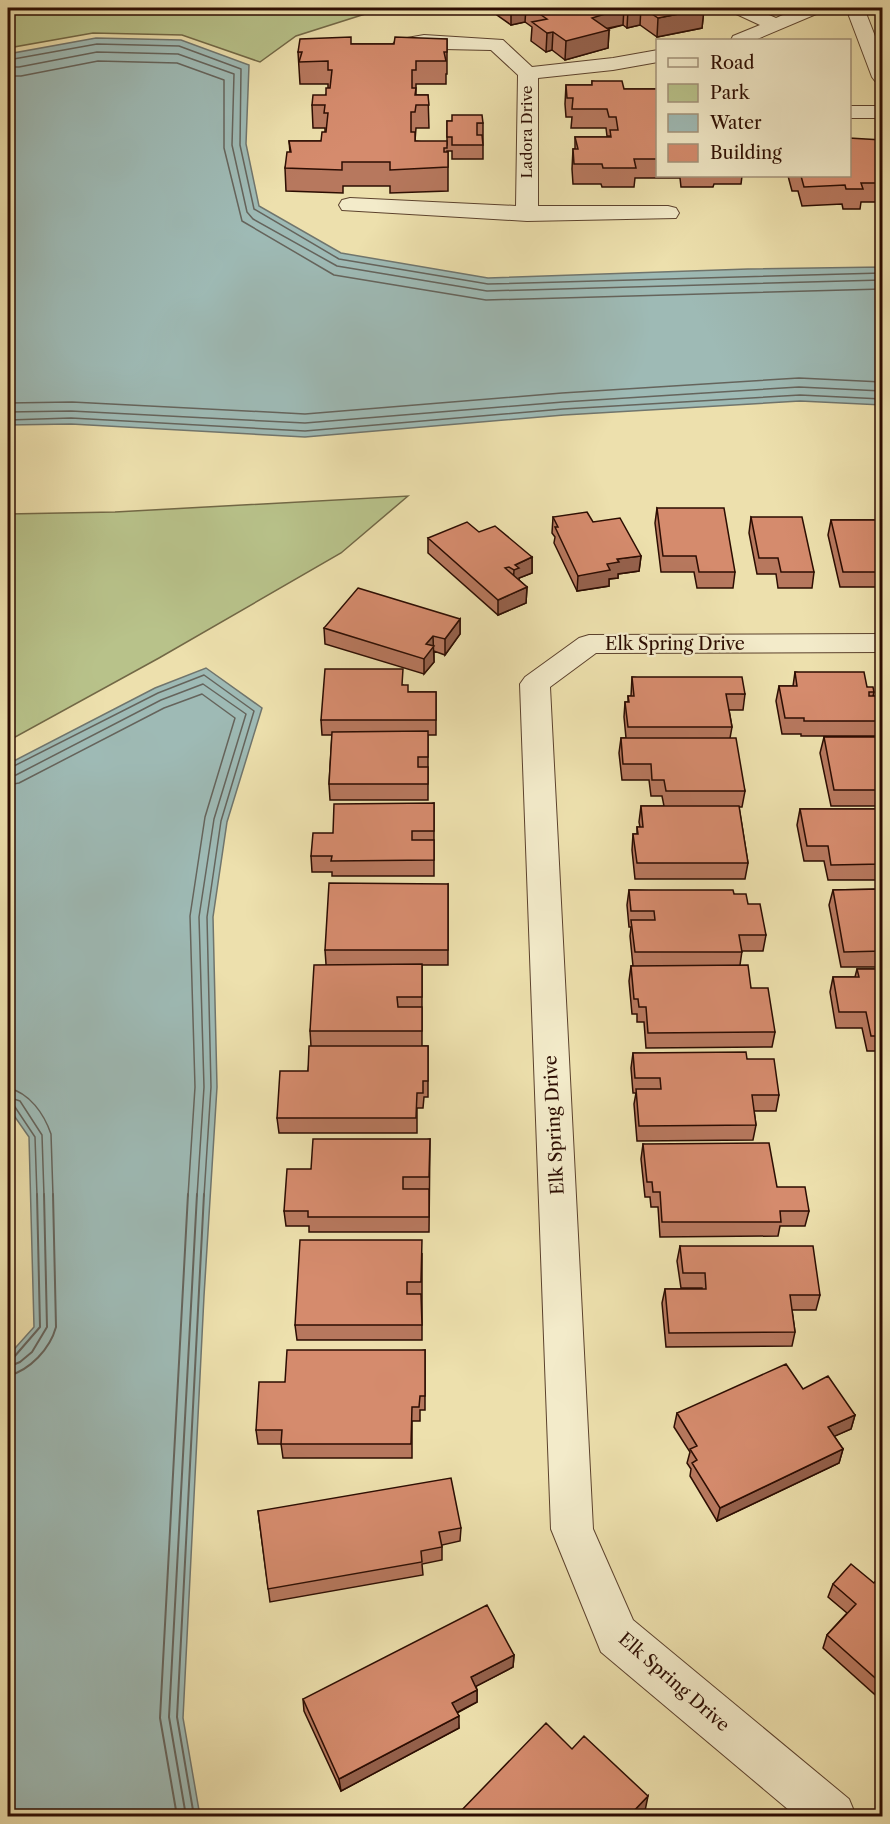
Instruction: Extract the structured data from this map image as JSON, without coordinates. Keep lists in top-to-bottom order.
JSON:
{
  "streets": {
    "street": ["Ladora Drive", "Elk Spring Drive"]
  },
  "legend": [
    "Road",
    "Park",
    "Water",
    "Building"
  ]
}
